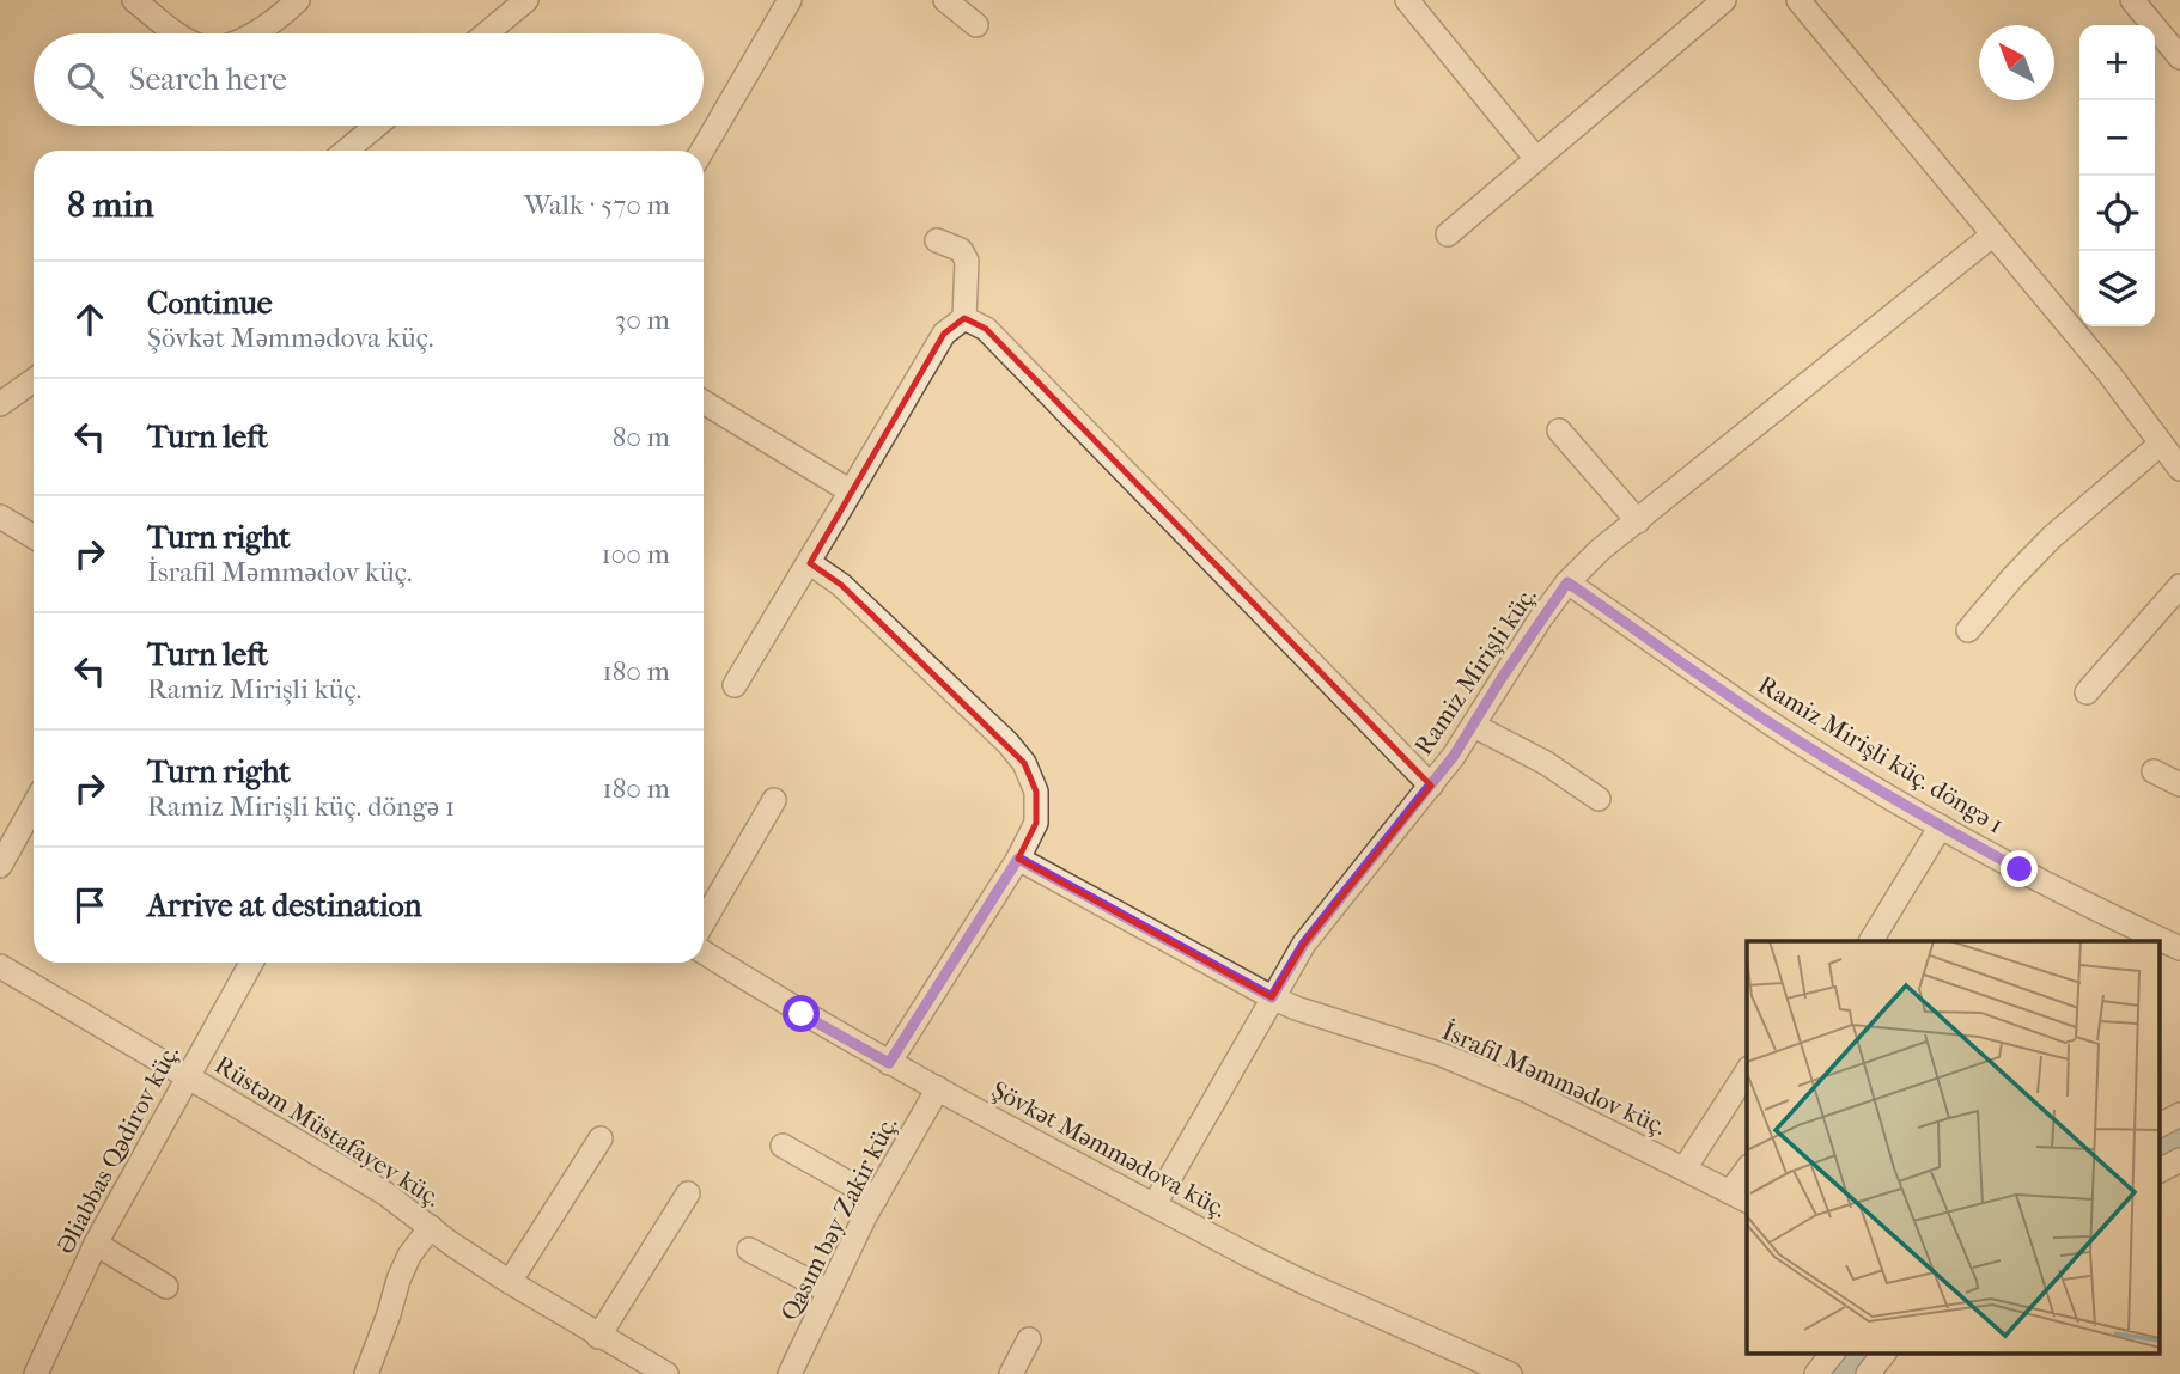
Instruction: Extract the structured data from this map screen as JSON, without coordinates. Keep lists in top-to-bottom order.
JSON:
{
  "streets": {
    "street": [
      "Ramiz Mirişli küç.",
      "Ramiz Mirişli küç. döngə 1",
      "İsrafil Məmmədov küç.",
      "Rüstəm Müstafayev küç.",
      "Əliabbas Qədirov küç.",
      "Şövkət Məmmədova küç.",
      "Qasım bəy Zakir küç."
    ]
  },
  "crossings": [
    ["Ramiz Mirişli küç.", "Ramiz Mirişli küç. döngə 1"],
    ["Ramiz Mirişli küç.", "İsrafil Məmmədov küç."],
    ["Ramiz Mirişli küç.", "Şövkət Məmmədova küç."],
    ["Rüstəm Müstafayev küç.", "Əliabbas Qədirov küç."],
    ["Şövkət Məmmədova küç.", "Qasım bəy Zakir küç."]
  ],
  "north": "top left",
  "page": {
    "map_buttons": ["+", "−"],
    "search": "Search here",
    "heading": ["8 min", "Walk · 570 m"],
    "list": [
      ["Continue", "Şövkət Məmmədova küç.", "30 m"],
      ["Turn left", "80 m"],
      ["Turn right", "İsrafil Məmmədov küç.", "100 m"],
      ["Turn left", "Ramiz Mirişli küç.", "180 m"],
      ["Turn right", "Ramiz Mirişli küç. döngə 1", "180 m"],
      "Arrive at destination"
    ]
  }
}
